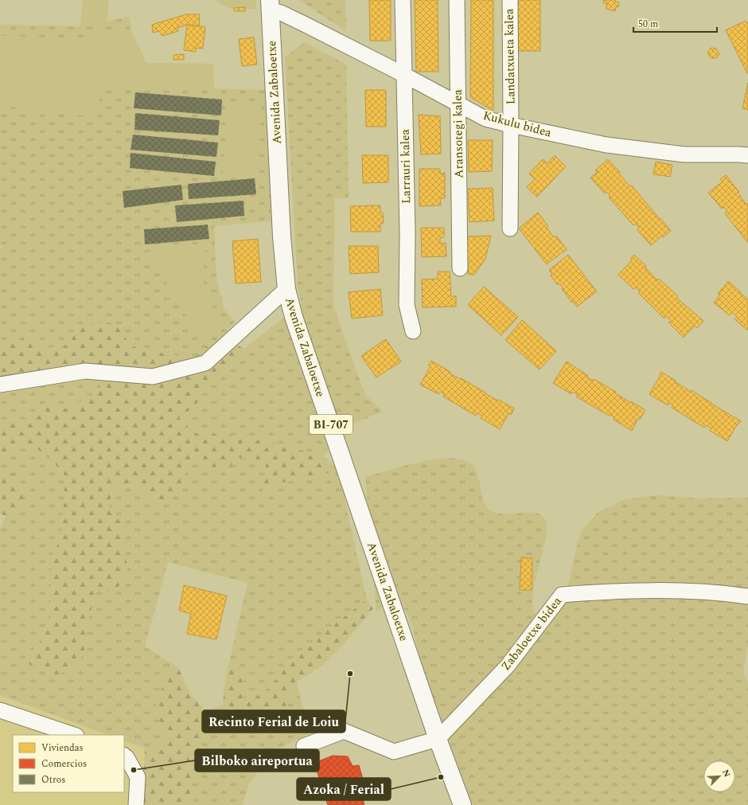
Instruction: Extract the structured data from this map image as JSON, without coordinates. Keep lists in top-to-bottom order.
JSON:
{
  "streets": {
    "main road": ["Avenida Zabaloetxe", "BI-707"],
    "street": [
      "Landatxueta kalea",
      "Kukulu bidea",
      "Aransotegi kalea",
      "Larrauri kalea",
      "Zabaloetxe bidea"
    ]
  },
  "crossings": [
    ["Landatxueta kalea", "Kukulu bidea"],
    ["Avenida Zabaloetxe", "Kukulu bidea"],
    ["Avenida Zabaloetxe", "Zabaloetxe bidea"],
    ["Kukulu bidea", "Aransotegi kalea"],
    ["Kukulu bidea", "Larrauri kalea"]
  ],
  "places": ["Recinto Ferial de Loiu", "Bilboko aireportua", "Azoka / Ferial"],
  "legend": ["Viviendas", "Comercios", "Otros"],
  "scale_bar": "50 m",
  "north": "top right"
}
